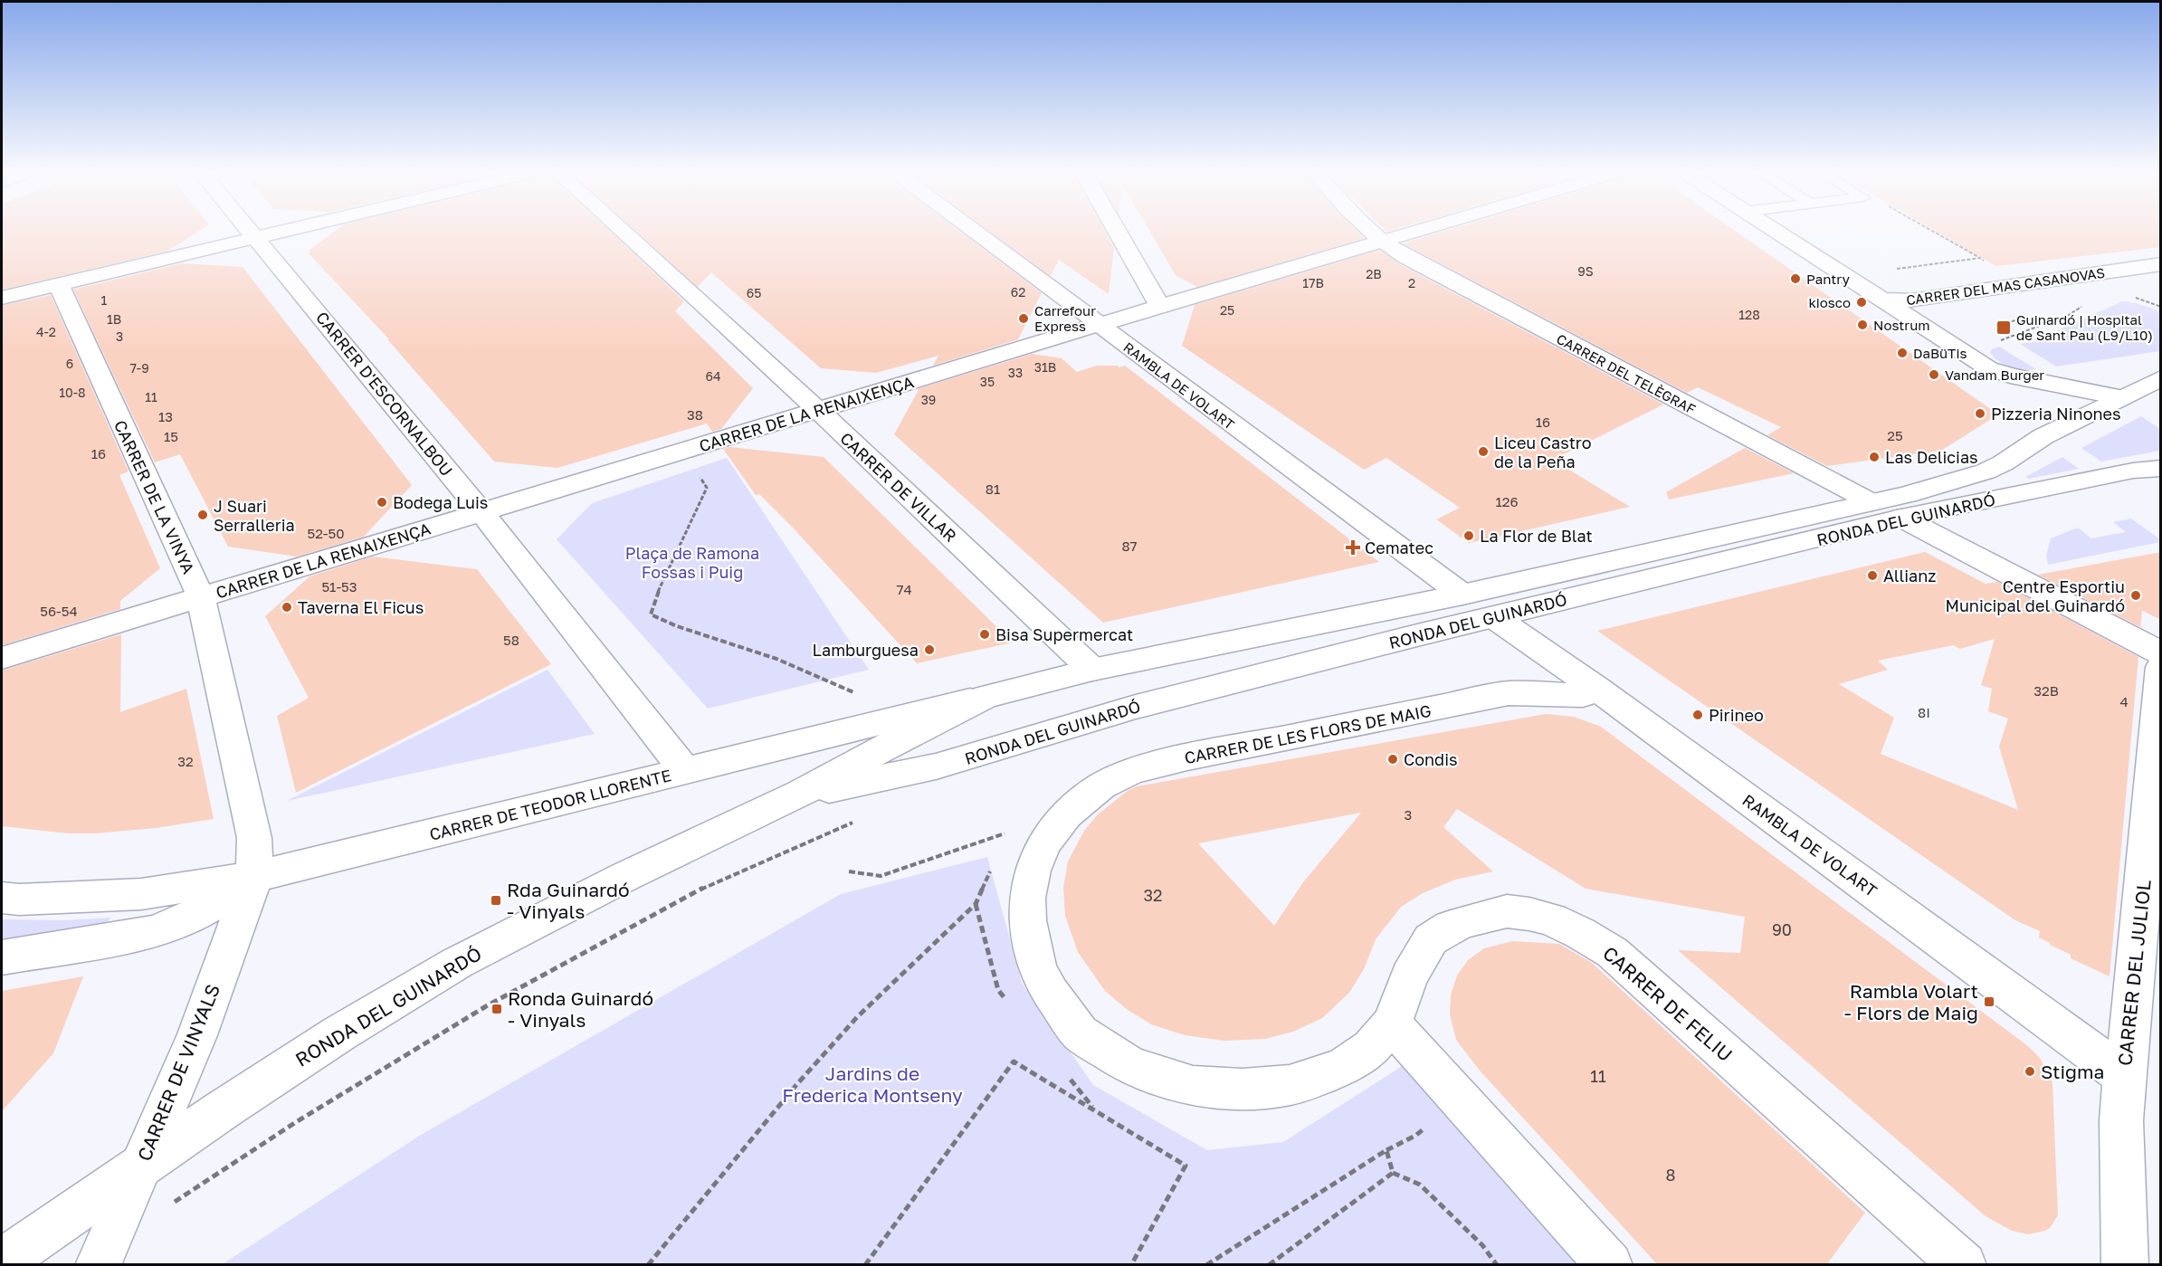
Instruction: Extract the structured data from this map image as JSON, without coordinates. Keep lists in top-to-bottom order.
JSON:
{
  "streets": {
    "street": [
      "CARRER DEL MAS CASANOVAS",
      "CARRER DEL TELÈGRAF",
      "RAMBLA DE VOLART",
      "CARRER D'ESCORNALBOU",
      "CARRER DE LA RENAIXENÇA",
      "CARRER DE VILLAR",
      "CARRER DE LA VINYA",
      "RONDA DEL GUINARDÓ",
      "CARRER DE LES FLORS DE MAIG",
      "CARRER DE TEODOR LLORENTE",
      "CARRER DEL JULIOL",
      "CARRER DE FELIU",
      "CARRER DE VINYALS"
    ]
  },
  "crossings": [
    ["CARRER DEL TELÈGRAF", "CARRER DE LA RENAIXENÇA"],
    ["CARRER DEL TELÈGRAF", "RONDA DEL GUINARDÓ"],
    ["RAMBLA DE VOLART", "CARRER DE LA RENAIXENÇA"],
    ["RAMBLA DE VOLART", "RONDA DEL GUINARDÓ"],
    ["RAMBLA DE VOLART", "CARRER DE LES FLORS DE MAIG"],
    ["RAMBLA DE VOLART", "CARRER DEL JULIOL"],
    ["CARRER D'ESCORNALBOU", "CARRER DE LA RENAIXENÇA"],
    ["CARRER D'ESCORNALBOU", "CARRER DE TEODOR LLORENTE"],
    ["CARRER DE LA RENAIXENÇA", "CARRER DE VILLAR"],
    ["CARRER DE LA RENAIXENÇA", "CARRER DE LA VINYA"],
    ["CARRER DE VILLAR", "RONDA DEL GUINARDÓ"],
    ["CARRER DE VILLAR", "CARRER DE TEODOR LLORENTE"],
    ["CARRER DE LA VINYA", "CARRER DE TEODOR LLORENTE"],
    ["CARRER DE LA VINYA", "CARRER DE VINYALS"],
    ["RONDA DEL GUINARDÓ", "CARRER DE TEODOR LLORENTE"],
    ["RONDA DEL GUINARDÓ", "CARRER DE VINYALS"],
    ["CARRER DE LES FLORS DE MAIG", "CARRER DE FELIU"],
    ["CARRER DE TEODOR LLORENTE", "CARRER DE VINYALS"]
  ],
  "parks": ["Plaça de Ramona Fossas i Puig", "Jardins de Frederica Montseny"],
  "places": {
    "other": [
      "Pantry",
      "kiosco",
      "Carrefour Express",
      "Nostrum",
      "DaBüTis",
      "Vandam Burger",
      "Pizzeria Ninones",
      "Liceu Castro de la Peña",
      "Las Delicias",
      "Bodega Luis",
      "J Suari Serralleria",
      "La Flor de Blat",
      "Allianz",
      "Centre Esportiu Municipal del Guinardó",
      "Taverna El Ficus",
      "Bisa Supermercat",
      "Lamburguesa",
      "Pirineo",
      "Condis",
      "Stigma"
    ],
    "transit": [
      "Guinardó | Hospital de Sant Pau (L9/L10)",
      "Rda Guinardó - Vinyals",
      "Rambla Volart - Flors de Maig",
      "Ronda Guinardó - Vinyals"
    ],
    "health": ["Cematec"]
  },
  "house_numbers": [
    "9S",
    "2B",
    "17B",
    "2",
    "62",
    "65",
    "1",
    "25",
    "128",
    "1B",
    "4-2",
    "3",
    "6",
    "31B",
    "7-9",
    "33",
    "64",
    "35",
    "10-8",
    "11",
    "39",
    "38",
    "13",
    "16",
    "25",
    "15",
    "16",
    "81",
    "126",
    "52-50",
    "87",
    "51-53",
    "74",
    "56-54",
    "58",
    "32B",
    "4",
    "8I",
    "32",
    "3",
    "32",
    "90",
    "11",
    "8"
  ]
}
